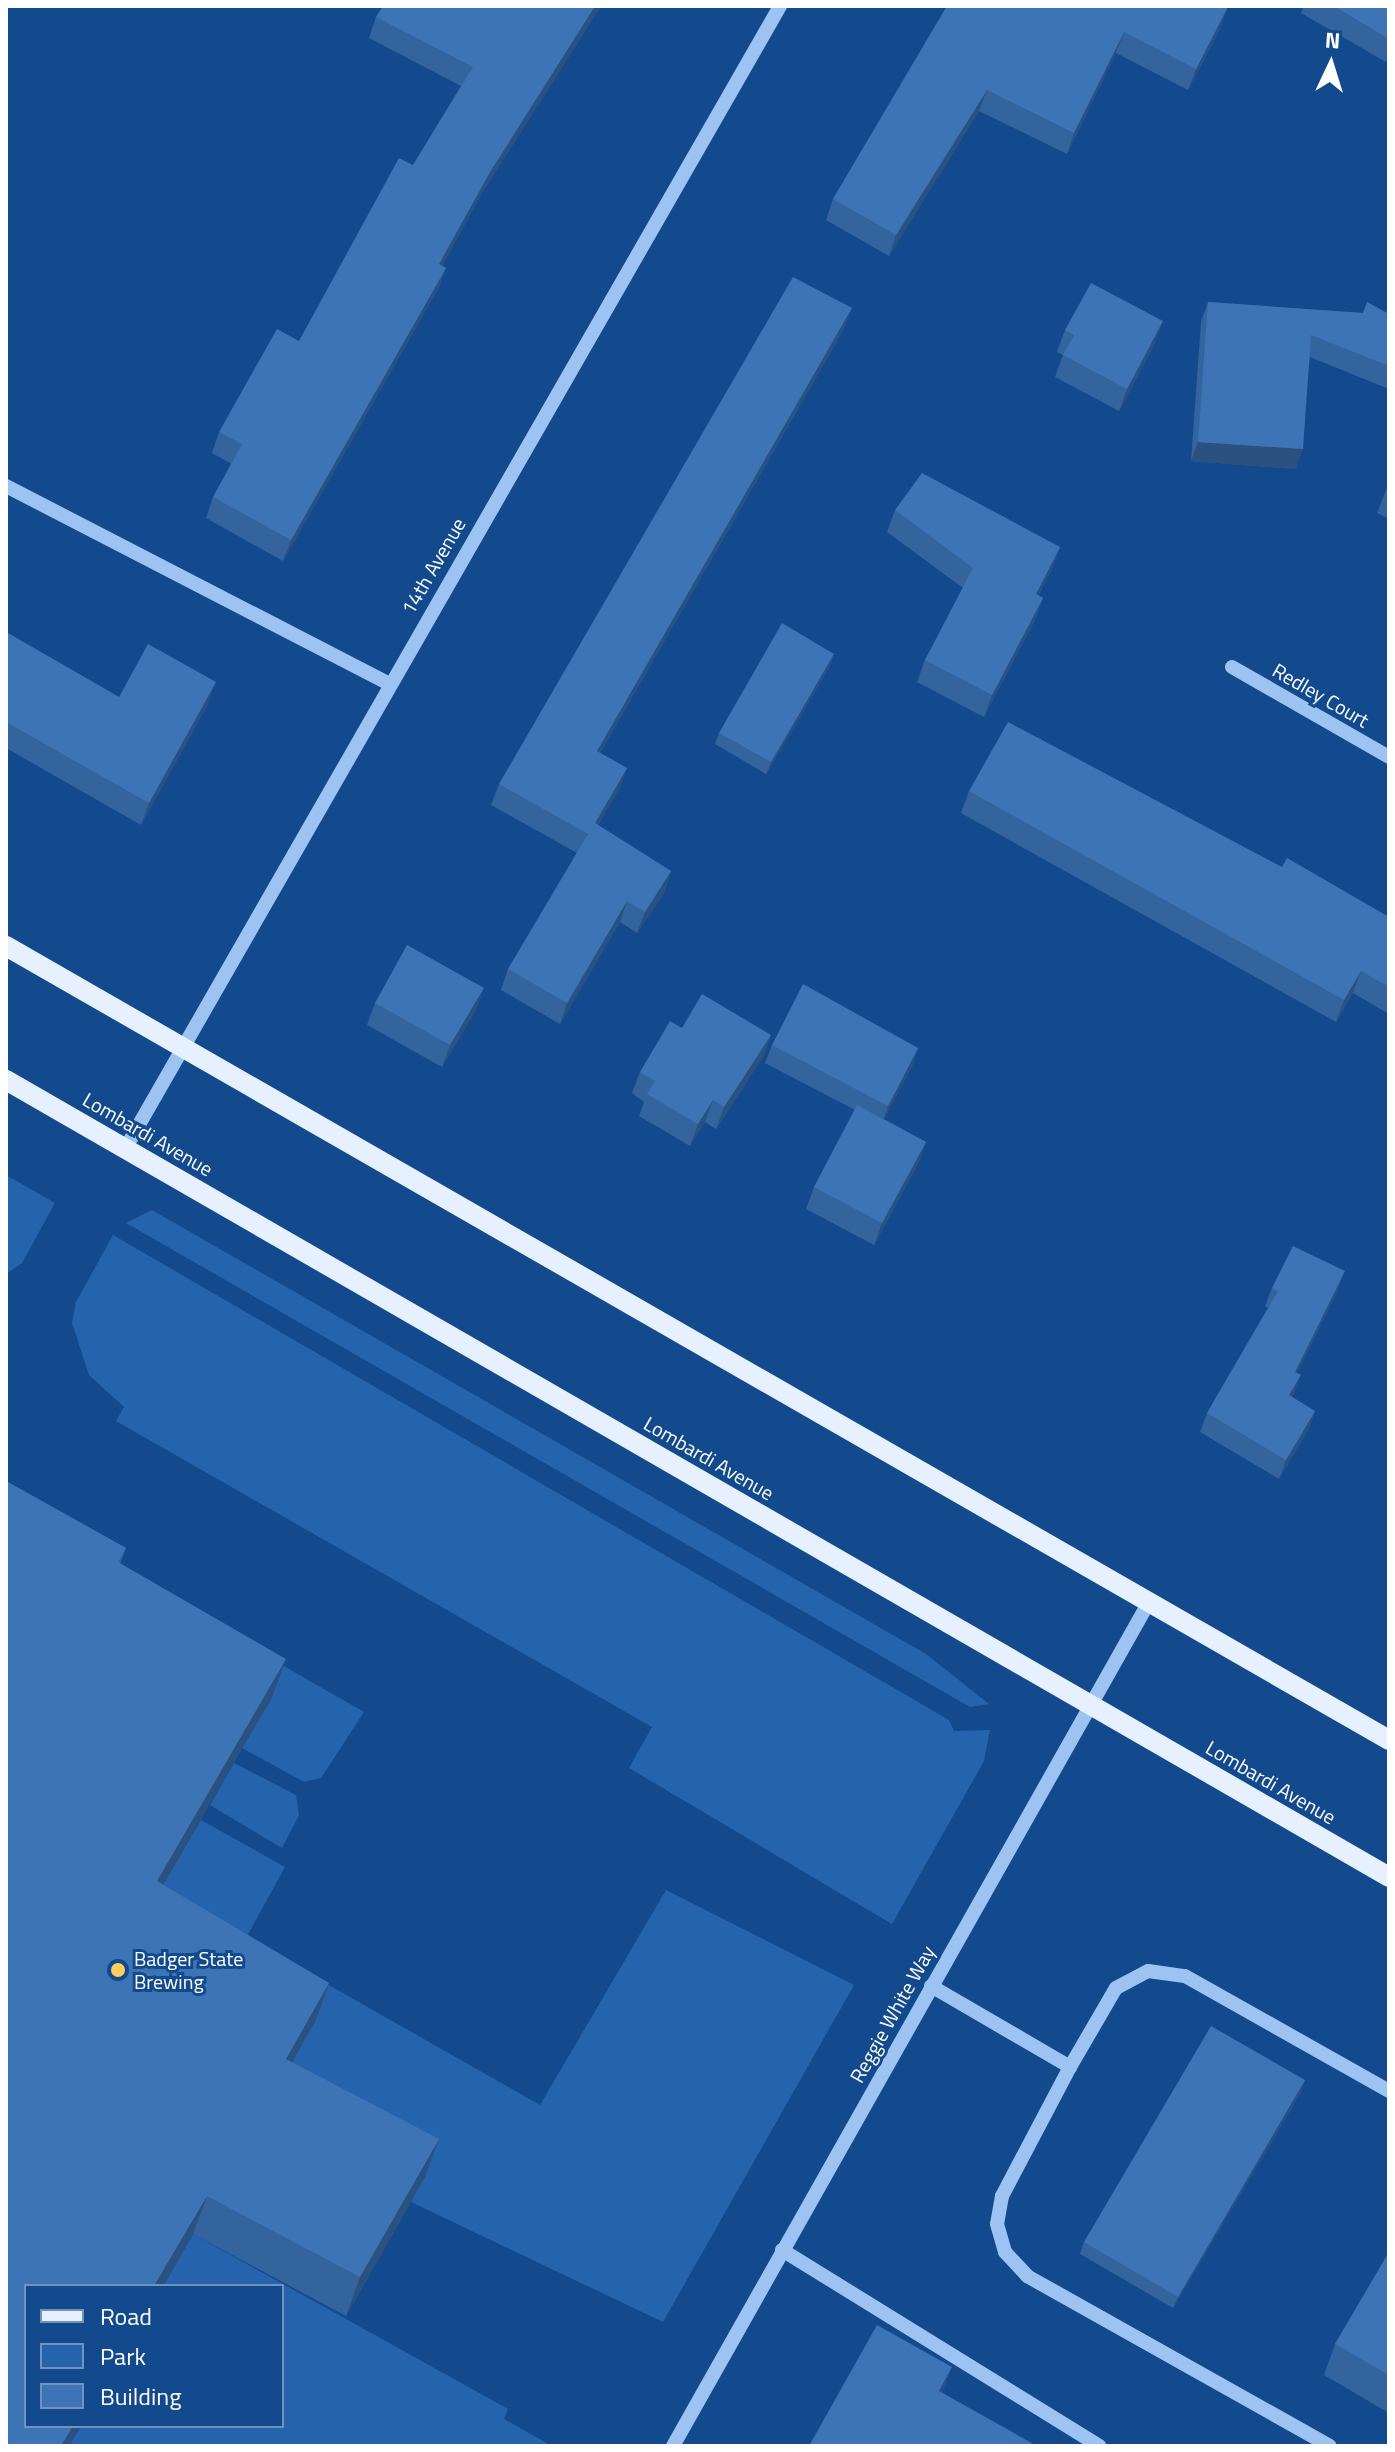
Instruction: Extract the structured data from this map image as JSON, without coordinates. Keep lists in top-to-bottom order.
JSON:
{
  "streets": {
    "main road": ["Lombardi Avenue"],
    "street": ["14th Avenue", "Redley Court", "Reggie White Way"]
  },
  "crossings": [
    ["14th Avenue", "Lombardi Avenue"],
    ["Lombardi Avenue", "Reggie White Way"]
  ],
  "places": ["Badger State Brewing"],
  "legend": ["Road", "Park", "Building"],
  "north": "top"
}
